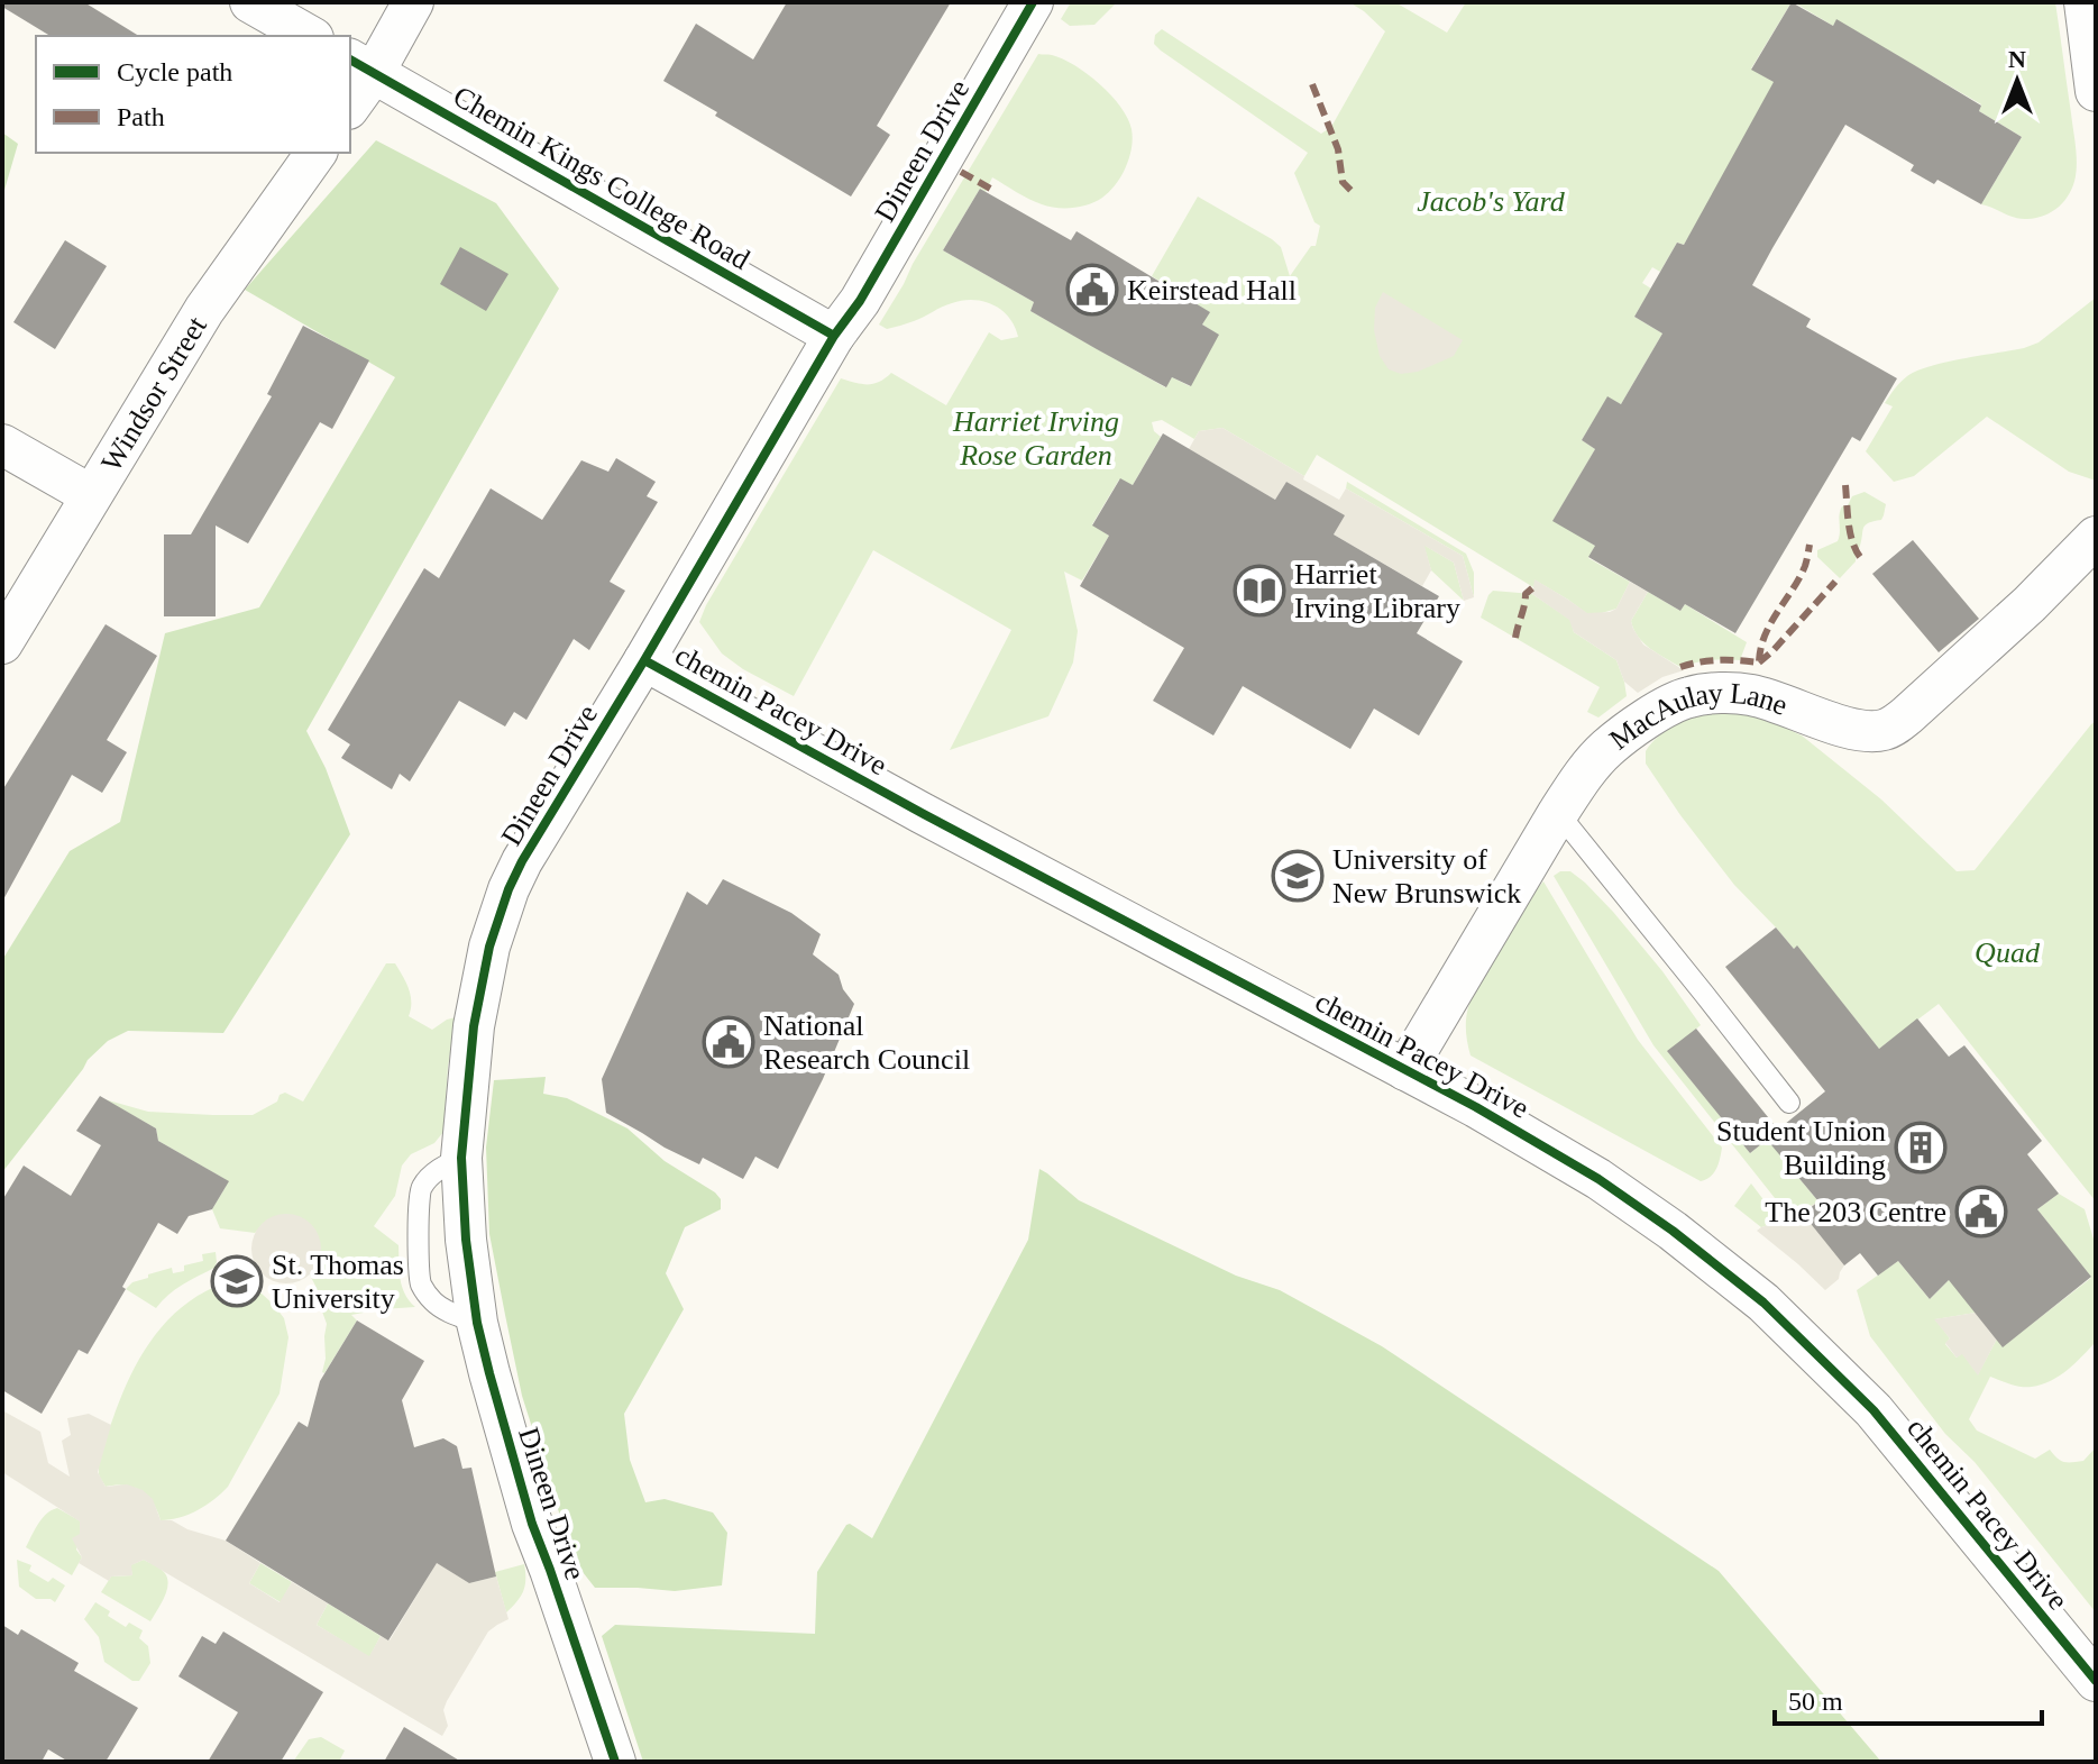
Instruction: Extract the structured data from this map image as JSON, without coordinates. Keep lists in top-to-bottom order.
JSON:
{
  "streets": {
    "street": [
      "Dineen Drive",
      "Chemin Kings College Road",
      "Windsor Street",
      "chemin Pacey Drive",
      "MacAulay Lane"
    ]
  },
  "crossings": [
    ["Dineen Drive", "Chemin Kings College Road"],
    ["Dineen Drive", "chemin Pacey Drive"],
    ["chemin Pacey Drive", "MacAulay Lane"]
  ],
  "parks": ["Jacob's Yard", "Harriet Irving Rose Garden", "Quad"],
  "places": {
    "public building": ["Keirstead Hall", "National Research Council", "The 203 Centre"],
    "library": ["Harriet Irving Library"],
    "school or university": ["University of New Brunswick", "St. Thomas University"],
    "building": ["Student Union Building"]
  },
  "legend": ["Cycle path", "Path"],
  "scale_bar": "50 m",
  "north": "top"
}
